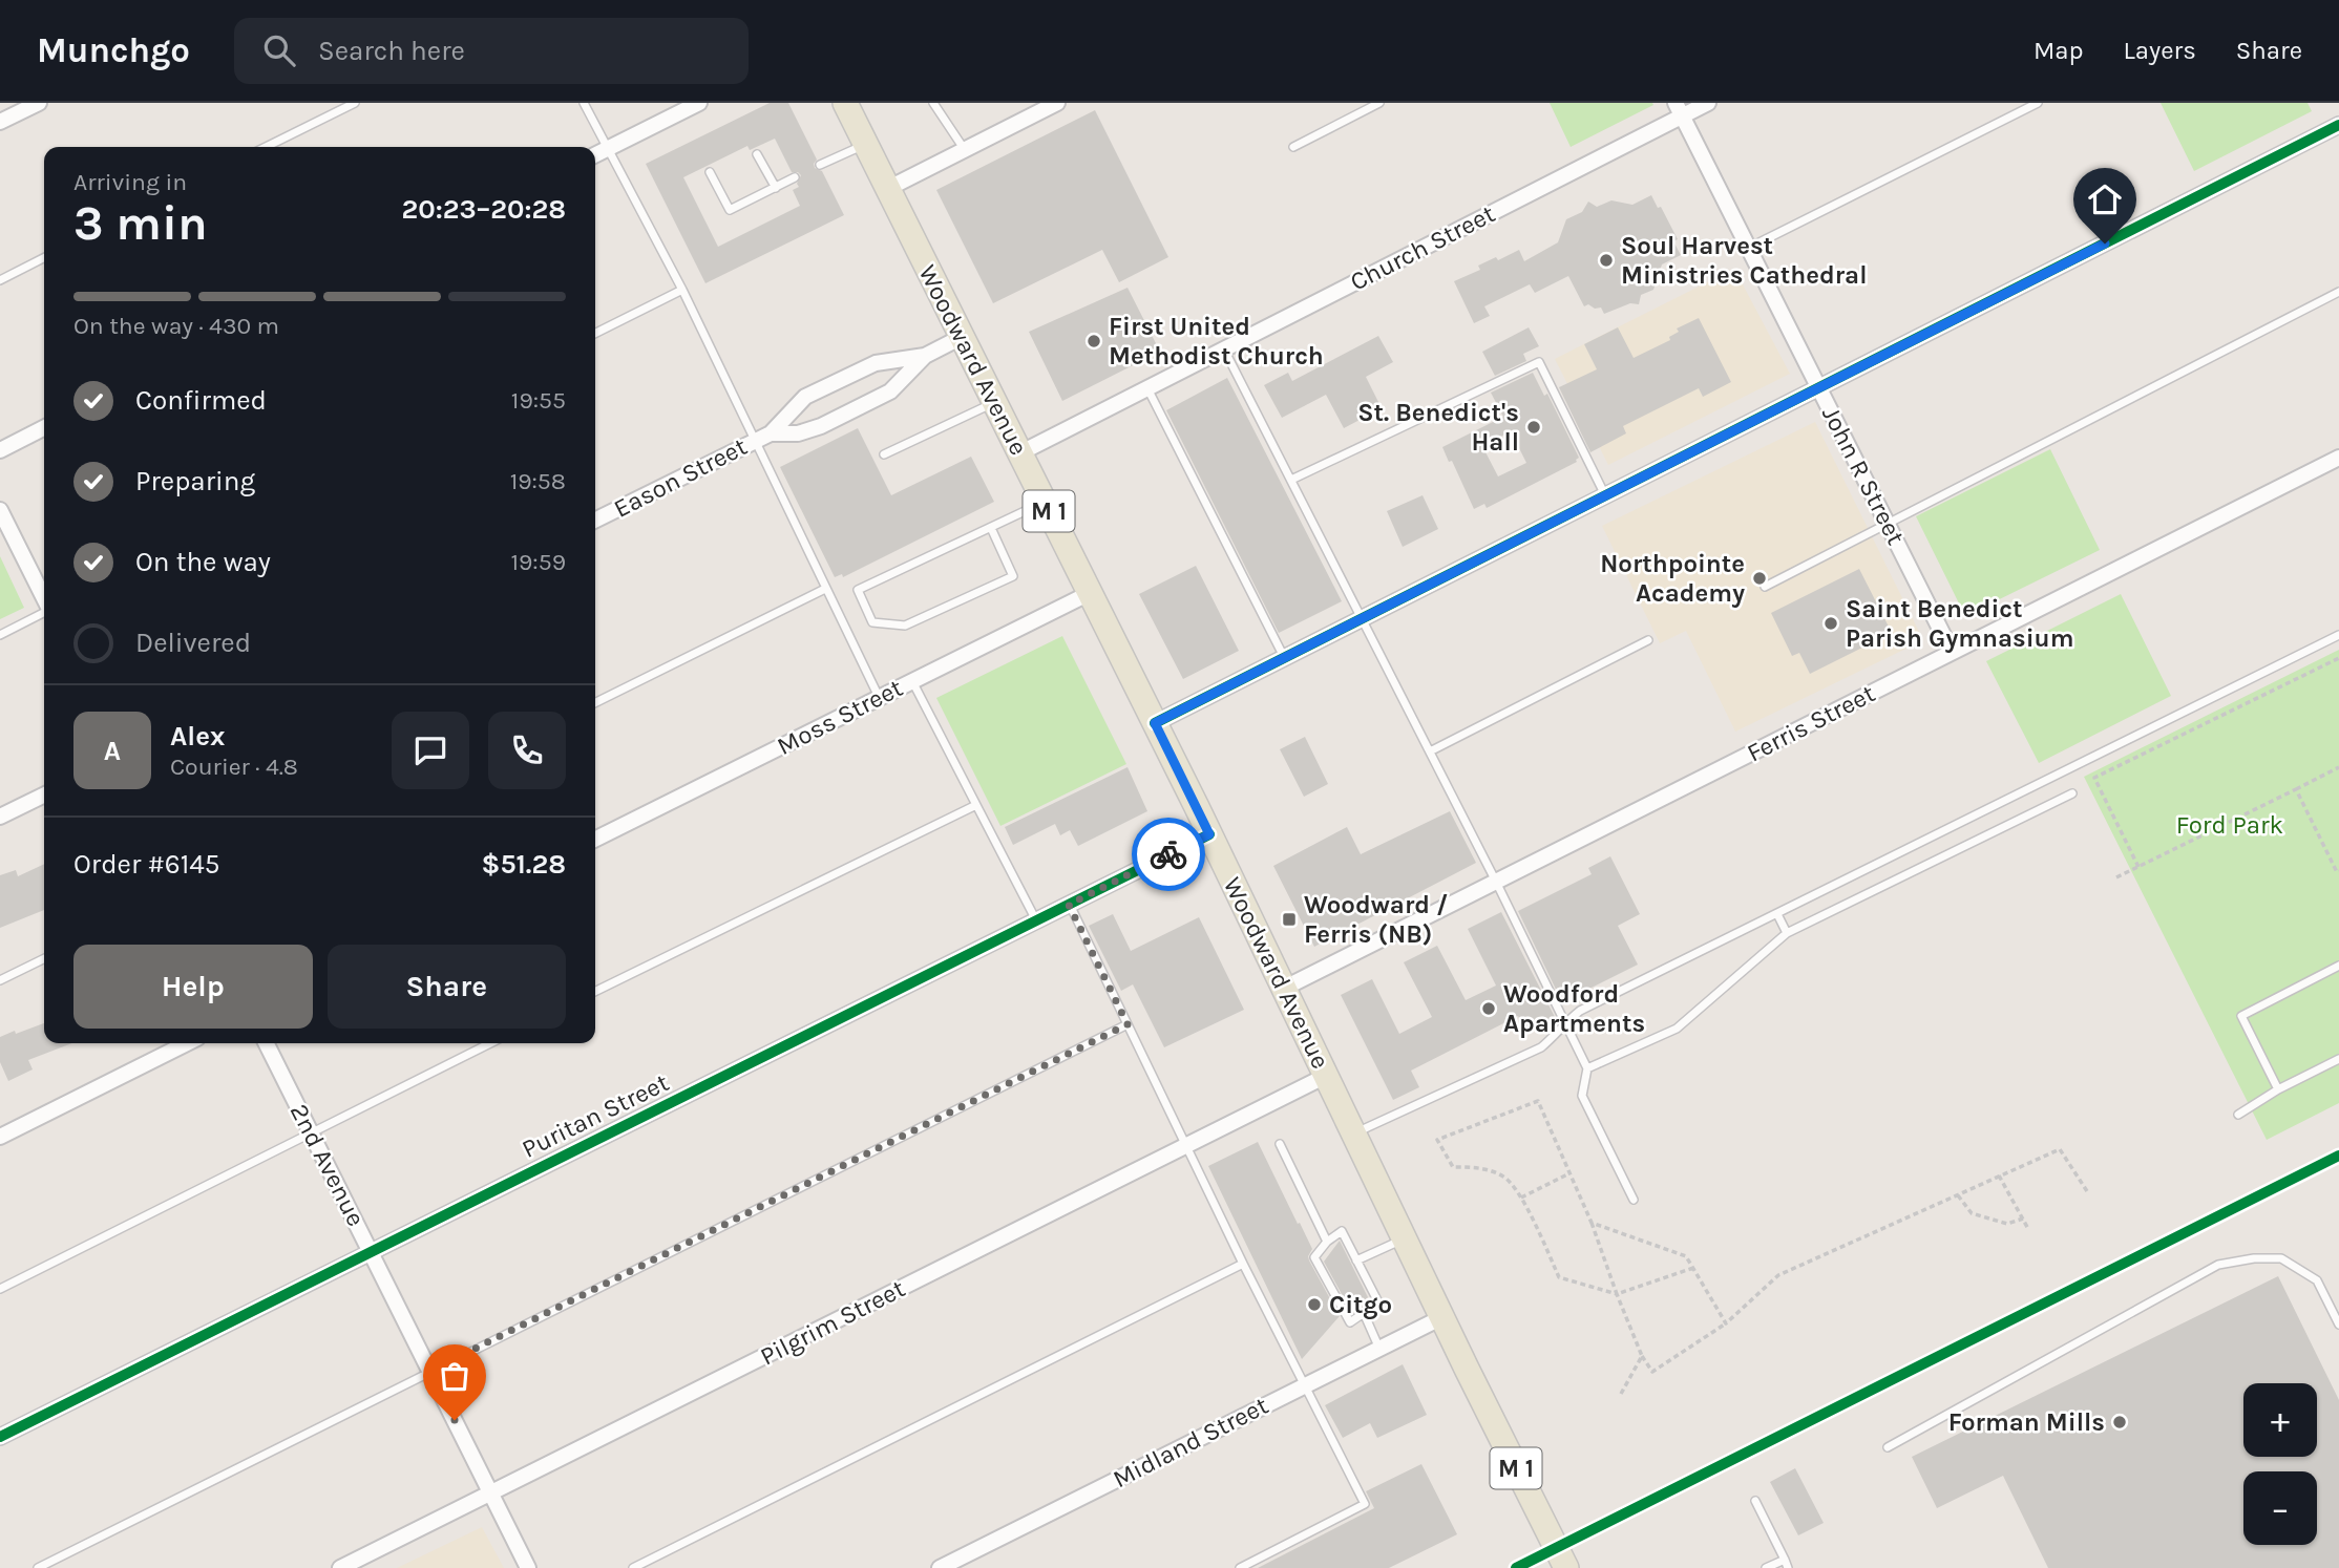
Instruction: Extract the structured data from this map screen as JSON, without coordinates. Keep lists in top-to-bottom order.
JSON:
{
  "streets": {
    "main road": ["Woodward Avenue", "M 1"],
    "street": [
      "Church Street",
      "John R Street",
      "Eason Street",
      "Moss Street",
      "Ferris Street",
      "Puritan Street",
      "2nd Avenue",
      "Pilgrim Street",
      "Midland Street"
    ]
  },
  "crossings": [
    ["Church Street", "Woodward Avenue"],
    ["Church Street", "John R Street"],
    ["Woodward Avenue", "Eason Street"],
    ["Woodward Avenue", "Moss Street"],
    ["Woodward Avenue", "Ferris Street"],
    ["Woodward Avenue", "Puritan Street"],
    ["Woodward Avenue", "Pilgrim Street"],
    ["Woodward Avenue", "Midland Street"],
    ["John R Street", "Ferris Street"],
    ["Puritan Street", "2nd Avenue"],
    ["2nd Avenue", "Pilgrim Street"]
  ],
  "parks": ["Ford Park"],
  "places": {
    "other": [
      "Soul Harvest Ministries Cathedral",
      "First United Methodist Church",
      "St. Benedict's Hall",
      "Northpointe Academy",
      "Saint Benedict Parish Gymnasium",
      "Woodford Apartments",
      "Citgo",
      "Forman Mills"
    ],
    "transit": ["Woodward / Ferris (NB)"]
  },
  "page": {
    "header": "Munchgo",
    "search": "Search here",
    "nav": ["Map", "Layers", "Share"],
    "heading": ["3 min", "Arriving in", "20:23–20:28"],
    "panel": [
      "Alex",
      "Courier · 4.8",
      "Order #6145",
      "$51.28"
    ],
    "bar": "On the way · 430 m",
    "list": [
      ["Confirmed", "19:55"],
      ["Preparing", "19:58"],
      ["On the way", "19:59"],
      "Delivered"
    ],
    "round": "A",
    "buttons": ["Help", "Share"],
    "map_buttons": ["+", "−"]
  }
}
